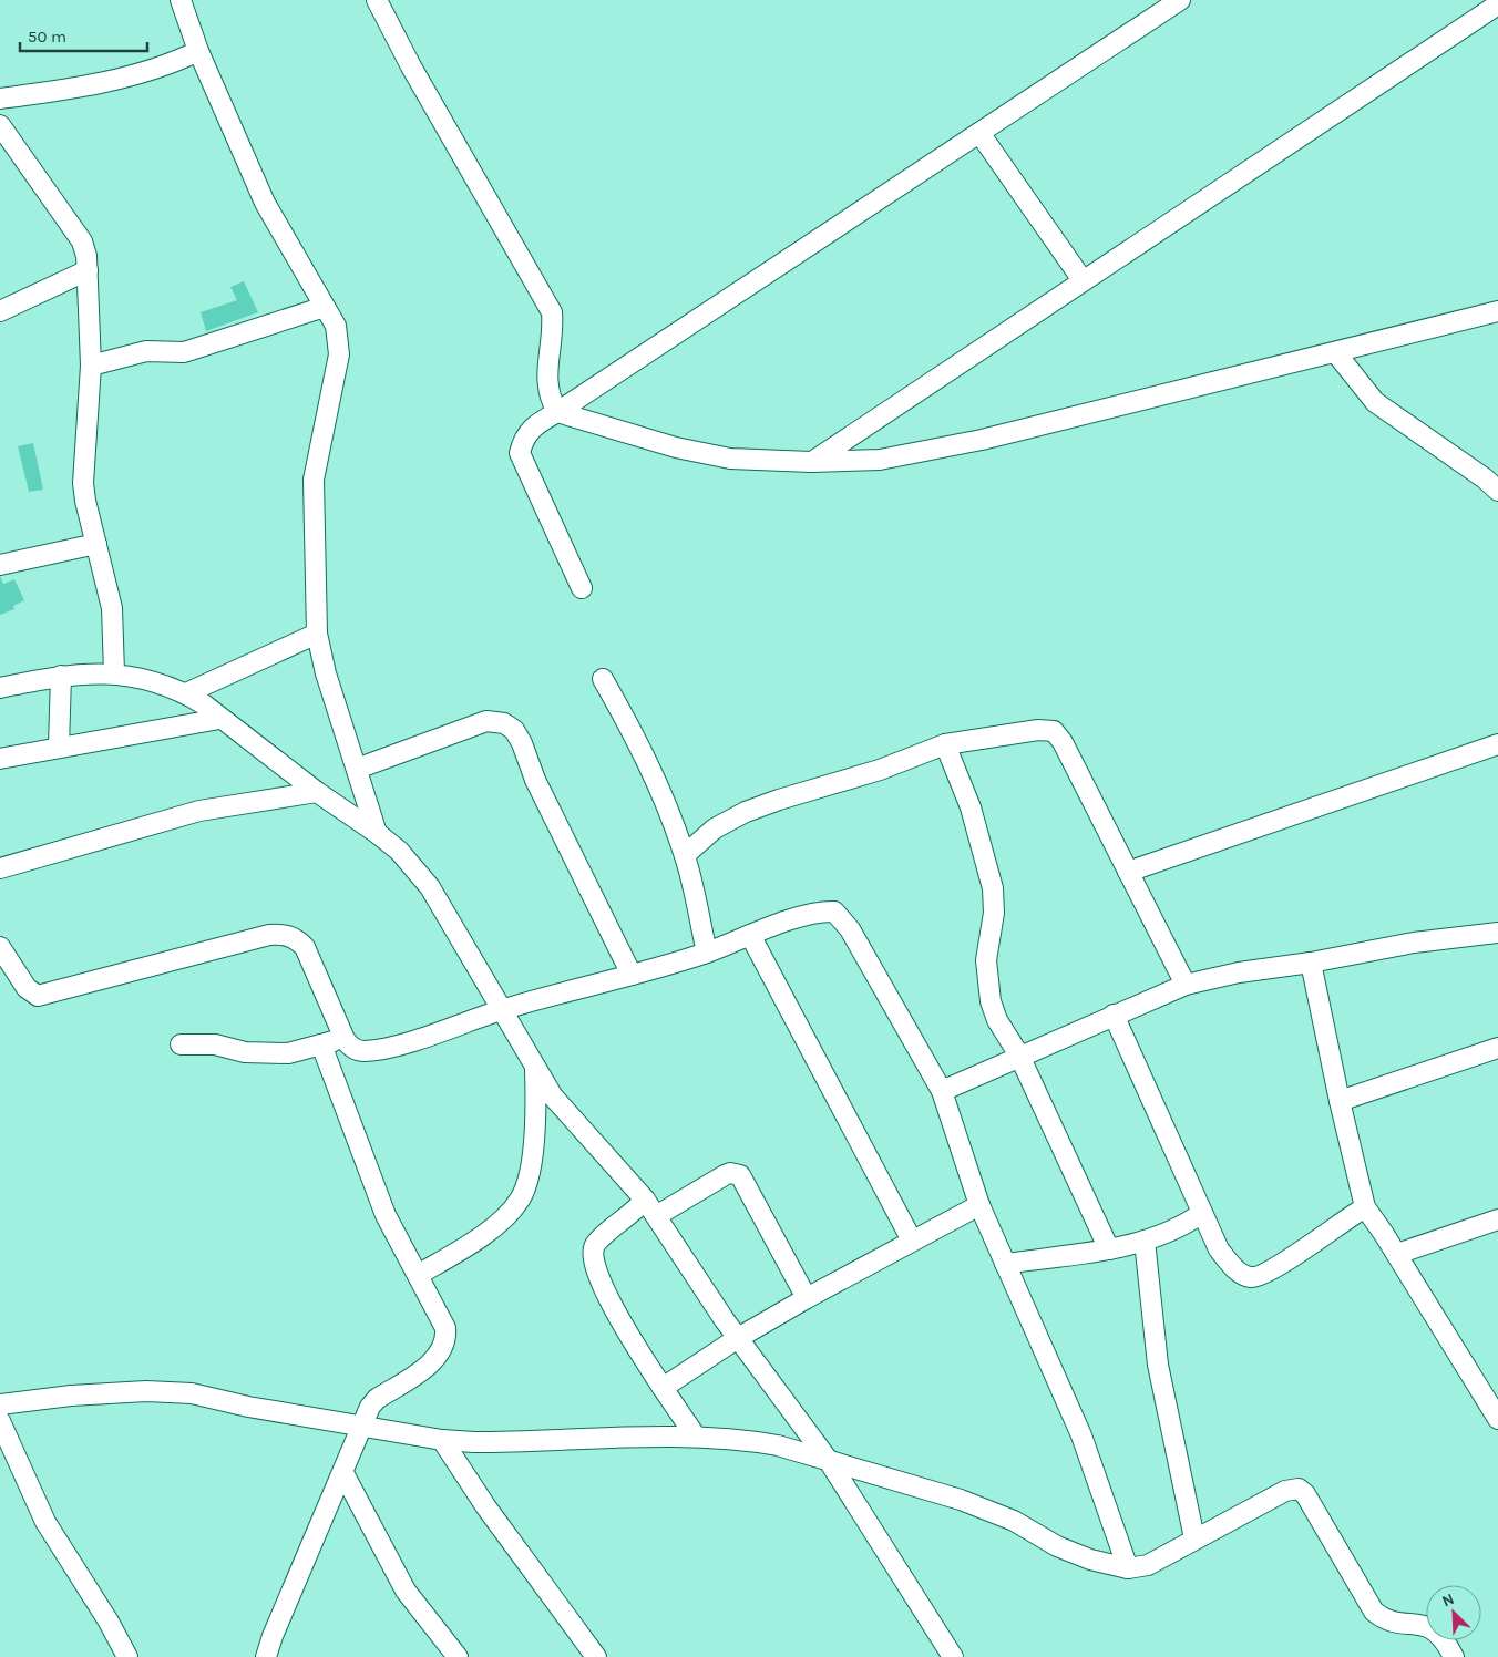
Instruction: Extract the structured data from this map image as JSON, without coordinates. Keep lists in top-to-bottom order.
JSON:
{
  "scale_bar": "50 m",
  "north": "top left"
}
